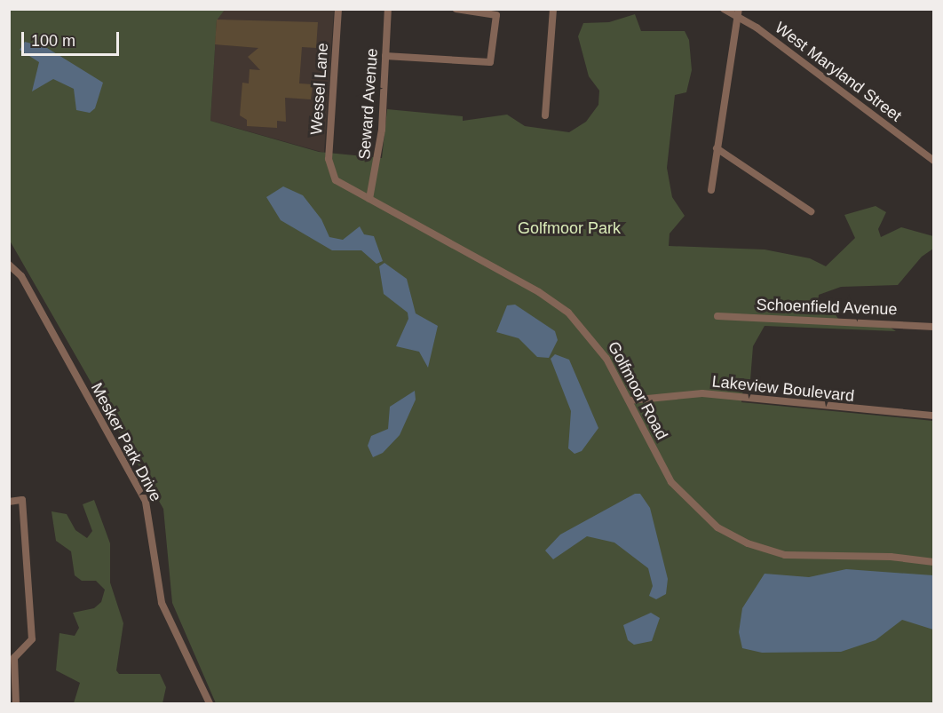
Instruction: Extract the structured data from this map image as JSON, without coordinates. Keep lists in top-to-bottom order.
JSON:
{
  "streets": {
    "street": [
      "West Maryland Street",
      "Wessel Lane",
      "Seward Avenue",
      "Schoenfield Avenue",
      "Lakeview Boulevard",
      "Golfmoor Road",
      "Mesker Park Drive"
    ]
  },
  "crossings": [
    ["Wessel Lane", "Golfmoor Road"],
    ["Seward Avenue", "Golfmoor Road"],
    ["Lakeview Boulevard", "Golfmoor Road"]
  ],
  "parks": ["Golfmoor Park"],
  "scale_bar": "100 m"
}
